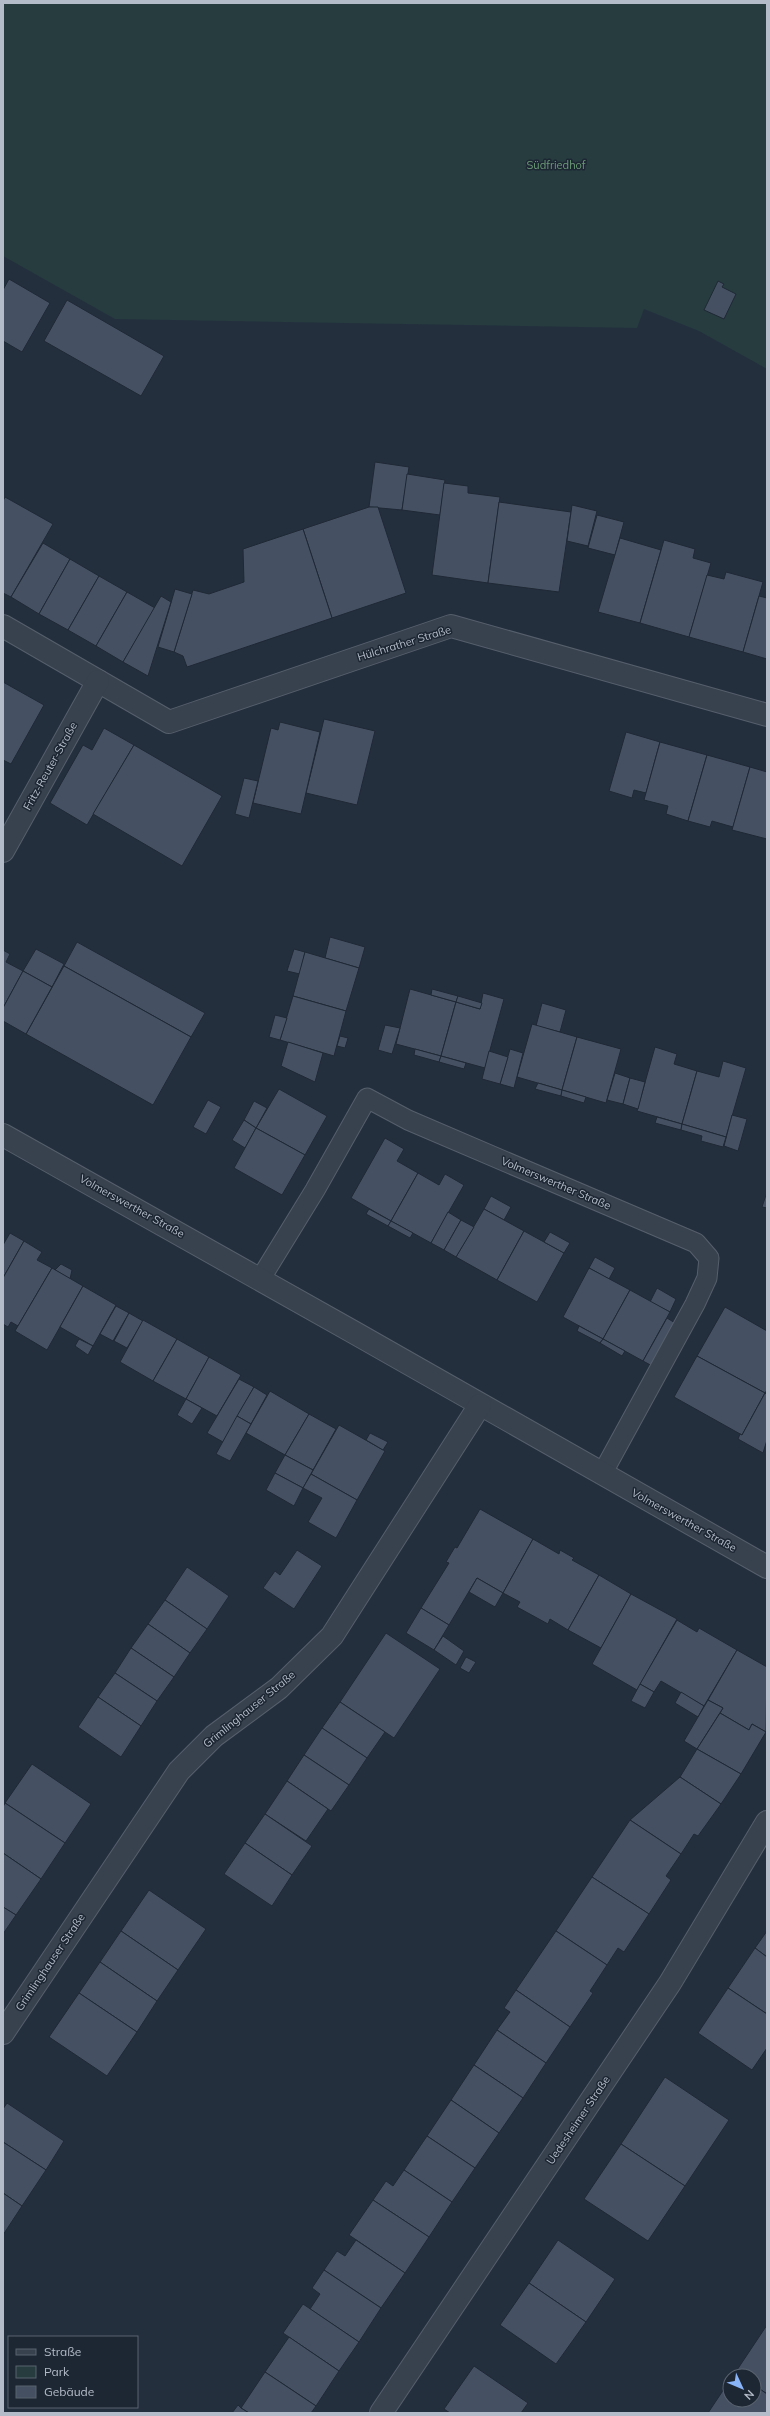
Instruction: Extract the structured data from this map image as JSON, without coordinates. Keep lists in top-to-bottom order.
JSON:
{
  "streets": {
    "street": [
      "Hülchrather Straße",
      "Fritz-Reuter-Straße",
      "Volmerswerther Straße",
      "Grimlinghauser Straße",
      "Uedesheimer Straße"
    ]
  },
  "crossings": [
    ["Hülchrather Straße", "Fritz-Reuter-Straße"],
    ["Volmerswerther Straße", "Grimlinghauser Straße"]
  ],
  "parks": ["Südfriedhof"],
  "legend": ["Straße", "Park", "Gebäude"],
  "north": "bottom right"
}
